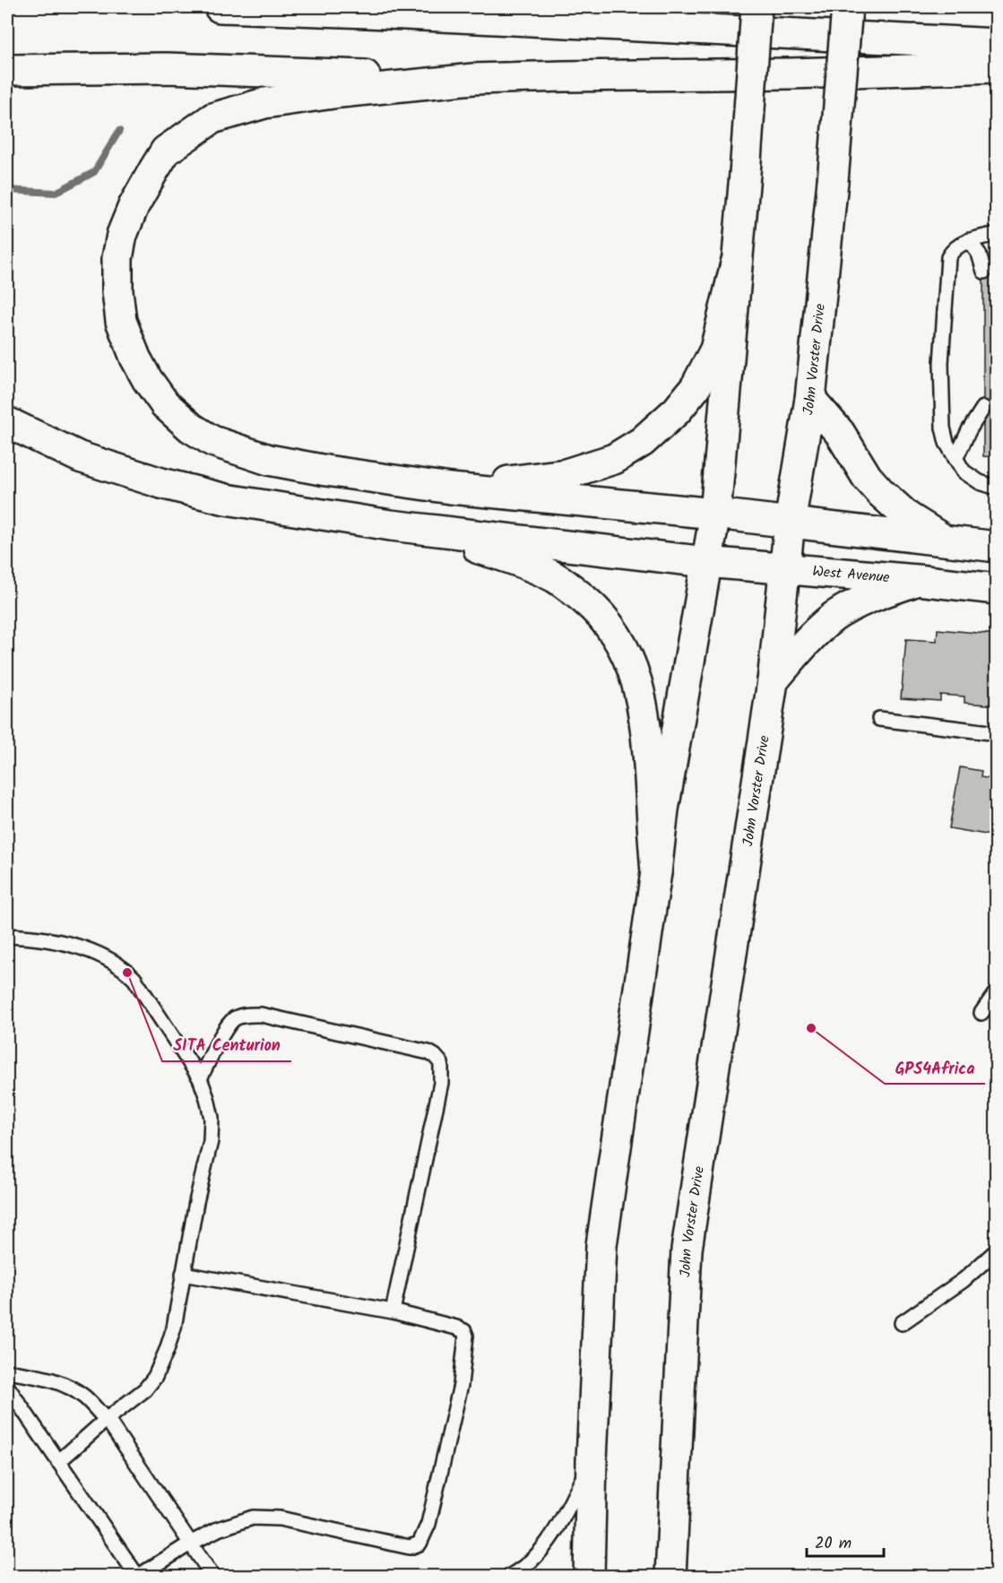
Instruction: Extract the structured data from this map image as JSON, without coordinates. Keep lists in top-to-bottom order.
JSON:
{
  "streets": {
    "main road": ["John Vorster Drive", "West Avenue"]
  },
  "crossings": [
    ["John Vorster Drive", "West Avenue"]
  ],
  "places": ["SITA Centurion", "GPS4Africa"],
  "scale_bar": "20 m"
}
